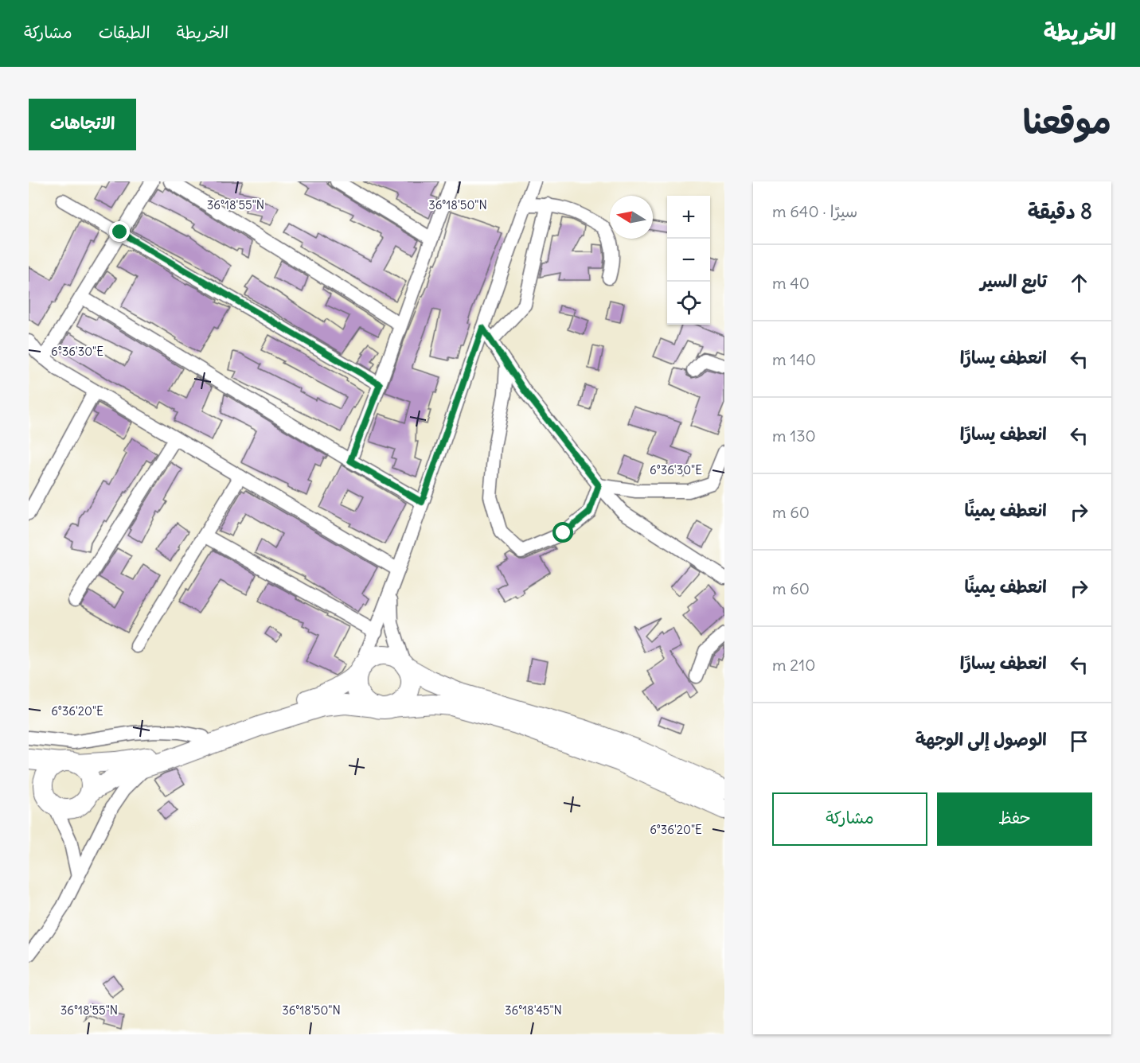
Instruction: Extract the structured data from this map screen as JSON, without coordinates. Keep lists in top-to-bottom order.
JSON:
{
  "north": "left",
  "page": {
    "header": "الخريطة",
    "nav": ["الخريطة", "الطبقات", "مشاركة"],
    "title": "موقعنا",
    "buttons": [
      "الاتجاهات",
      ["حفظ", "مشاركة"]
    ],
    "heading": ["8 دقيقة", "سيرًا · 640 m"],
    "map_buttons": ["+", "−"],
    "list": [
      ["تابع السير", "40 m"],
      ["انعطف يسارًا", "140 m"],
      ["انعطف يسارًا", "130 m"],
      ["انعطف يمينًا", "60 m"],
      ["انعطف يمينًا", "60 m"],
      ["انعطف يسارًا", "210 m"],
      "الوصول إلى الوجهة"
    ]
  },
  "coordinates": [
    "36°18'55\"N",
    "36°18'50\"N",
    "6°36'30\"E",
    "6°36'20\"E",
    "36°18'45\"N"
  ]
}
